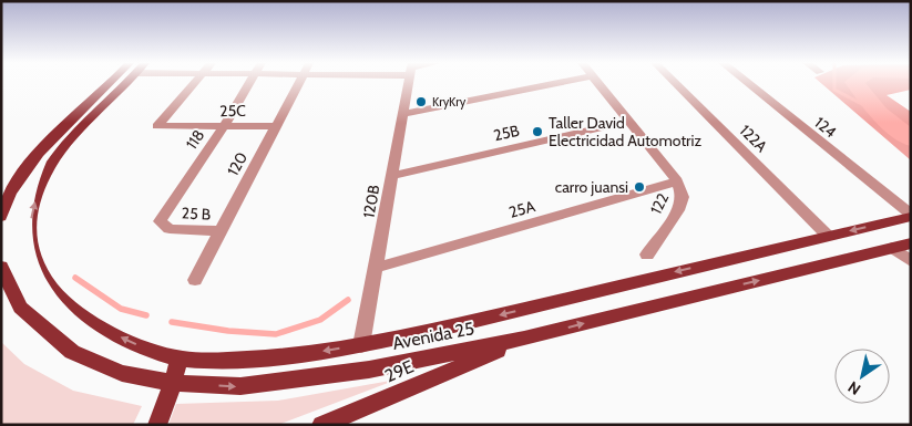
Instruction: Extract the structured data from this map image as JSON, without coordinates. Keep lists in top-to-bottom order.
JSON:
{
  "streets": {
    "main road": ["Avenida 25", "29E"],
    "street": [
      "25C",
      "124",
      "25B",
      "122A",
      "118",
      "120",
      "120B",
      "122",
      "25A",
      "25 B"
    ]
  },
  "crossings": [
    ["25C", "118"],
    ["25C", "120"],
    ["124", "Avenida 25"],
    ["25B", "120B"],
    ["25B", "122"],
    ["122A", "Avenida 25"],
    ["118", "25 B"],
    ["120", "25 B"],
    ["120B", "25A"],
    ["120B", "Avenida 25"],
    ["122", "25A"],
    ["Avenida 25", "29E"]
  ],
  "places": ["KryKry", "Taller David Electricidad Automotriz", "carro juansi"],
  "north": "bottom left"
}
